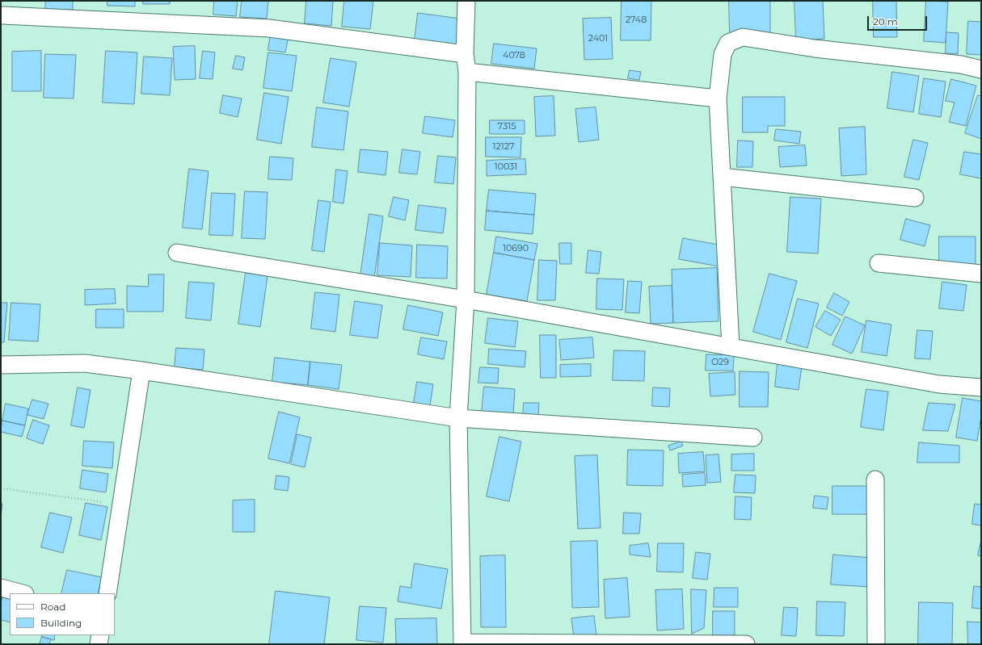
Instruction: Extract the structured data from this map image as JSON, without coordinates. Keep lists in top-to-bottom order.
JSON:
{
  "house_numbers": [
    "2748",
    "2401",
    "4078",
    "7315",
    "12127",
    "10031",
    "10690",
    "O29"
  ],
  "legend": ["Road", "Building"],
  "scale_bar": "20 m"
}
